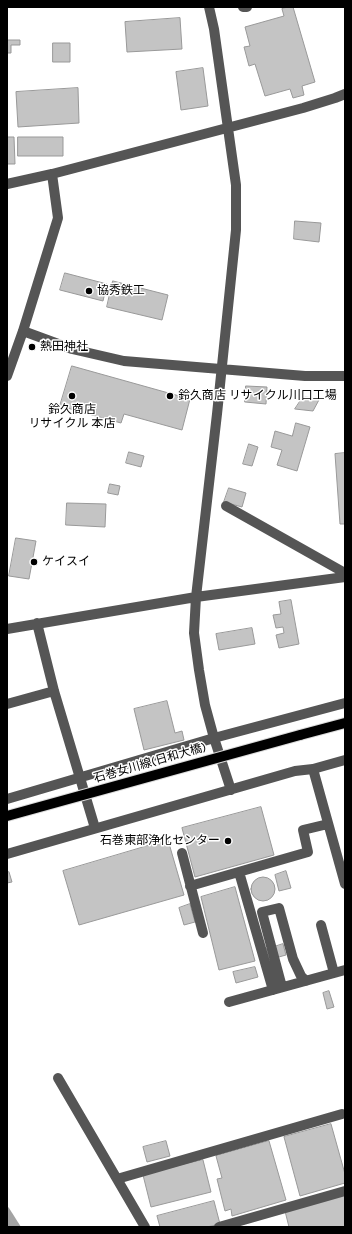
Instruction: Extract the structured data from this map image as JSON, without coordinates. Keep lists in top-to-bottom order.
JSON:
{
  "streets": {
    "main road": ["石巻女川線(日和大橋)"]
  },
  "places": [
    "協秀鉄工",
    "熱田神社",
    "鈴久商店 リサイクル 本店",
    "鈴久商店 リサイクル川口工場",
    "ケイスイ",
    "石巻東部浄化センター"
  ]
}
